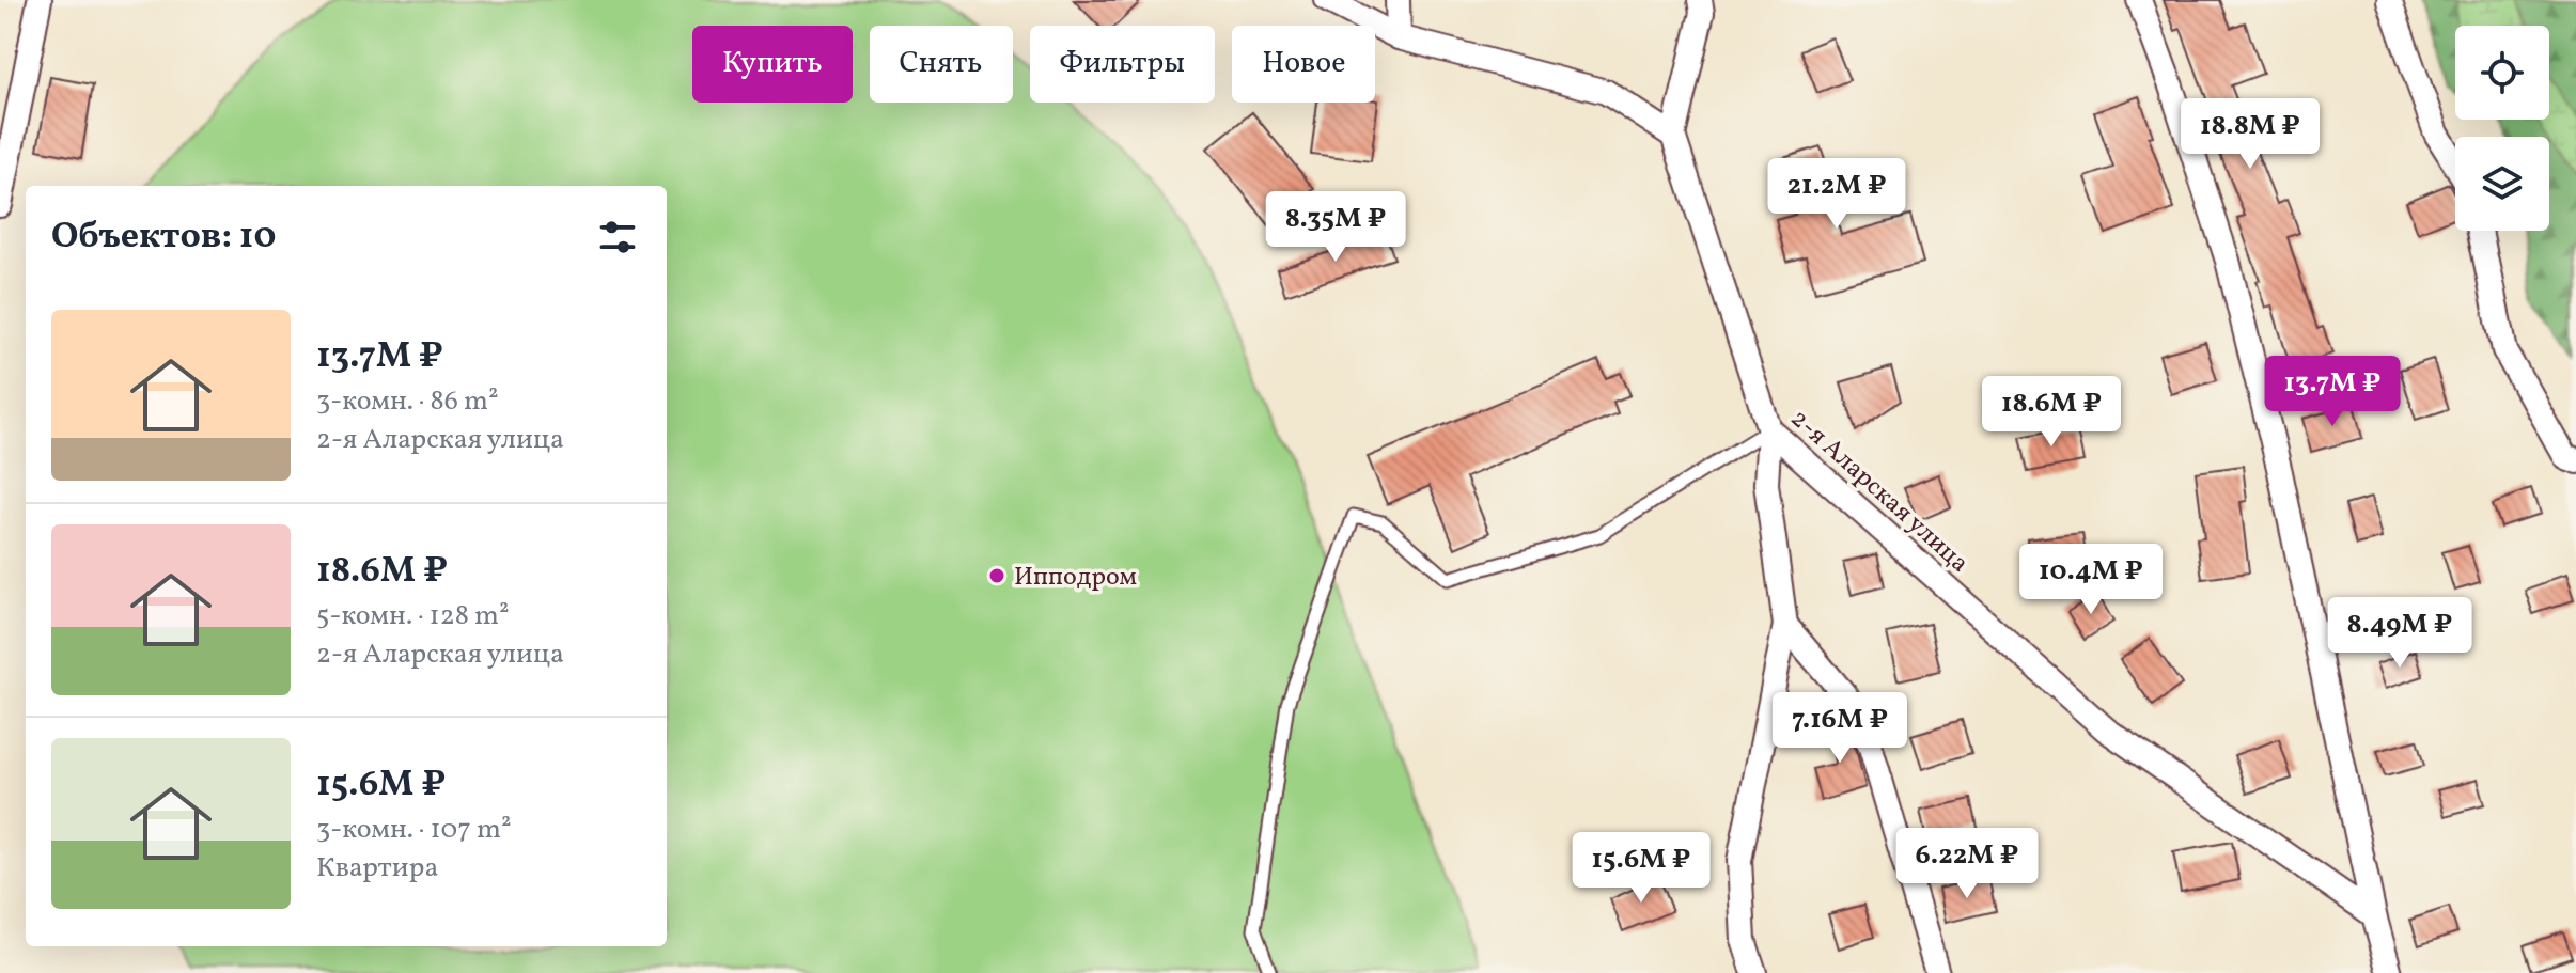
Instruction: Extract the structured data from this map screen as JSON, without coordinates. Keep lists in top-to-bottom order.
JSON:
{
  "streets": {
    "street": ["2-я Аларская улица"]
  },
  "places": ["Ипподром"],
  "page": {
    "chip": [
      "Купить",
      "Снять",
      "Фильтры",
      "Новое"
    ],
    "price": [
      "18.8M ₽",
      "21.2M ₽",
      "8.35M ₽",
      "13.7M ₽",
      "18.6M ₽",
      "10.4M ₽",
      "8.49M ₽",
      "7.16M ₽",
      "6.22M ₽",
      "15.6M ₽"
    ],
    "heading": "Объектов: 10",
    "list": [
      {
        "name": "13.7M ₽",
        "note": "3-комн. · 86 m² · 2-я Аларская улица"
      },
      {
        "name": "18.6M ₽",
        "note": "5-комн. · 128 m² · 2-я Аларская улица"
      },
      {
        "name": "15.6M ₽",
        "note": "3-комн. · 107 m² · Квартира"
      }
    ]
  }
}
